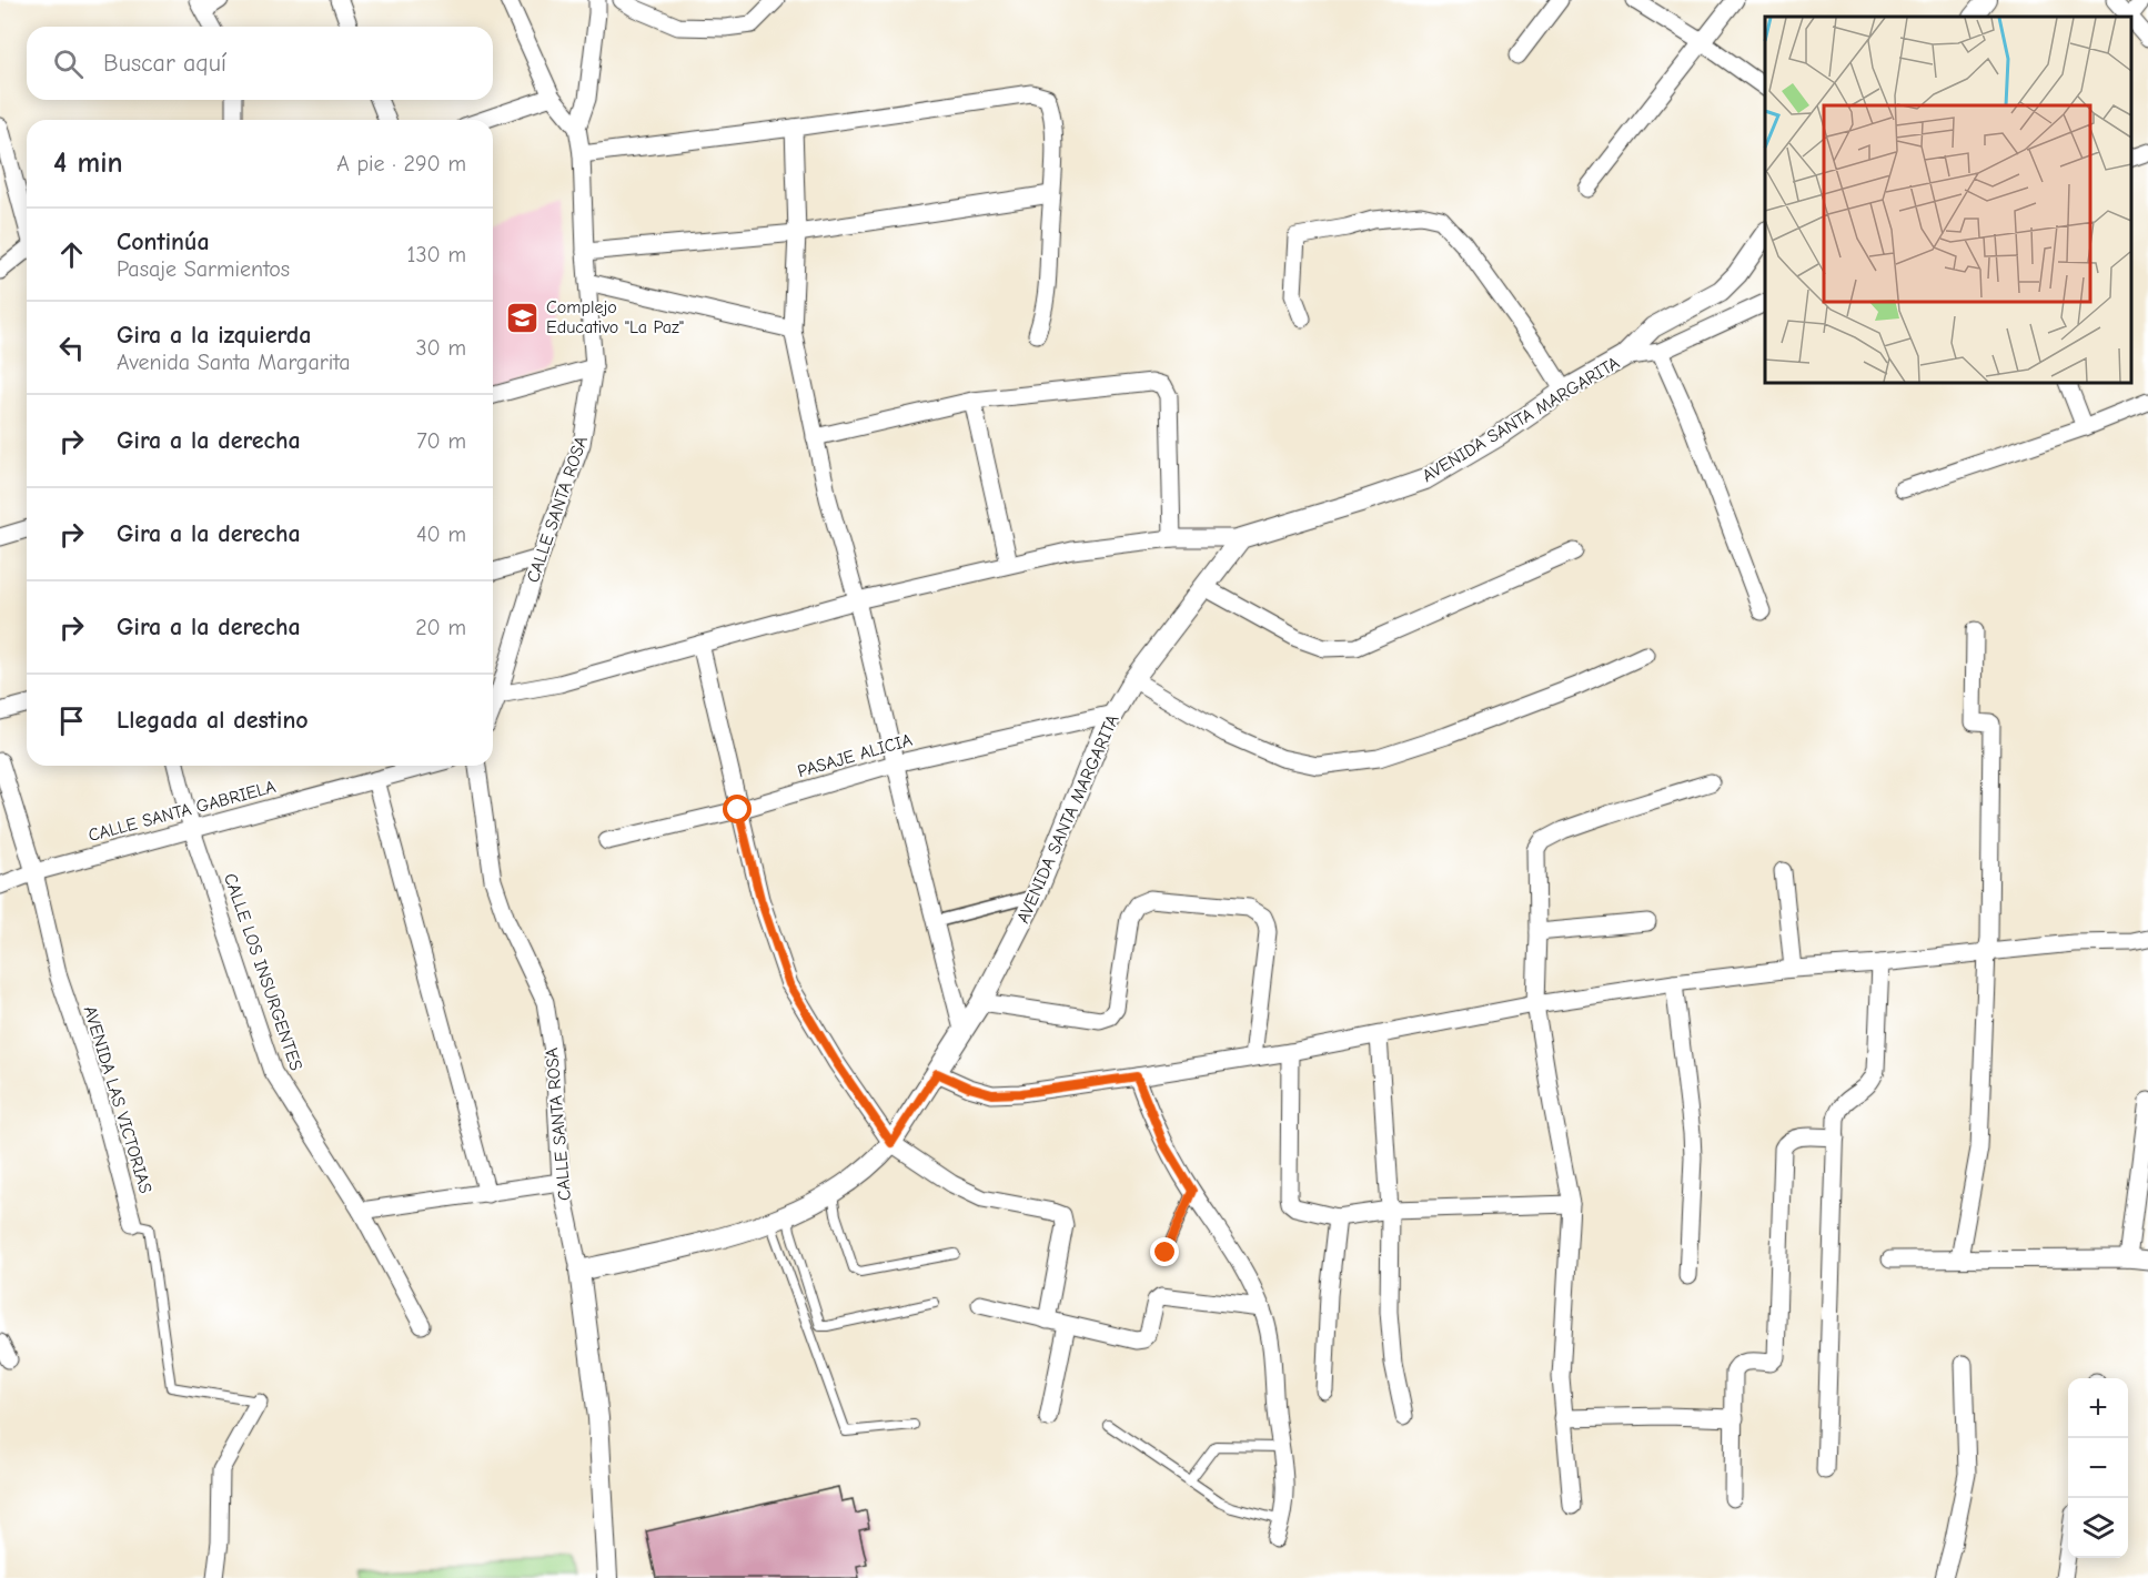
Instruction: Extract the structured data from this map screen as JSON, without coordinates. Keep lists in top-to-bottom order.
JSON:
{
  "streets": {
    "street": [
      "AVENIDA SANTA MARGARITA",
      "CALLE SANTA ROSA",
      "PASAJE ALICIA",
      "CALLE SANTA GABRIELA",
      "CALLE LOS INSURGENTES",
      "AVENIDA LAS VICTORIAS"
    ]
  },
  "crossings": [
    ["AVENIDA SANTA MARGARITA", "CALLE SANTA ROSA"],
    ["AVENIDA SANTA MARGARITA", "PASAJE ALICIA"],
    ["CALLE SANTA GABRIELA", "CALLE LOS INSURGENTES"],
    ["CALLE SANTA GABRIELA", "AVENIDA LAS VICTORIAS"]
  ],
  "places": {
    "school or university": ["Complejo Educativo \"La Paz\""]
  },
  "page": {
    "search": "Buscar aquí",
    "heading": ["4 min", "A pie · 290 m"],
    "list": [
      ["Continúa", "Pasaje Sarmientos", "130 m"],
      ["Gira a la izquierda", "Avenida Santa Margarita", "30 m"],
      ["Gira a la derecha", "70 m"],
      ["Gira a la derecha", "40 m"],
      ["Gira a la derecha", "20 m"],
      "Llegada al destino"
    ],
    "map_buttons": ["+", "−"]
  }
}
